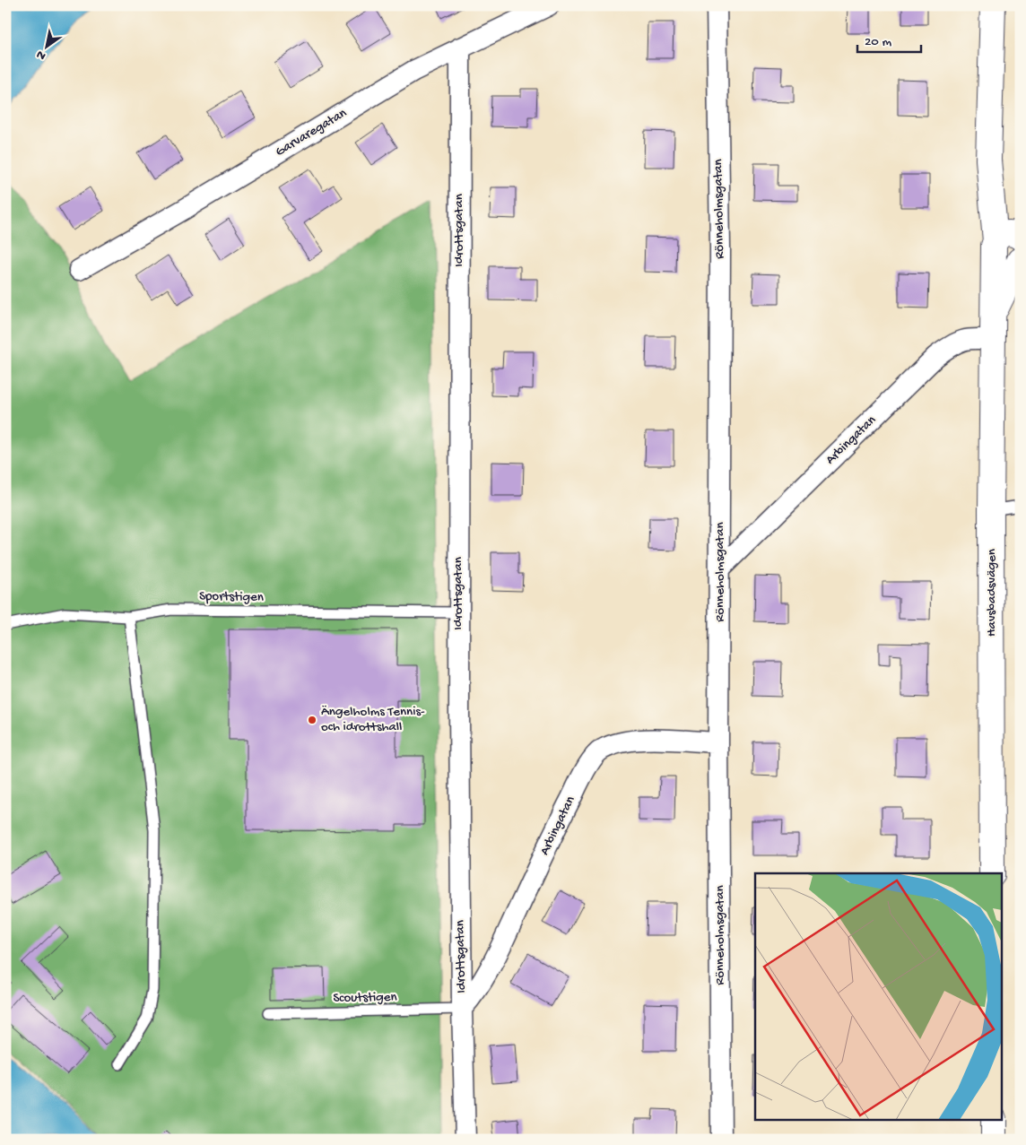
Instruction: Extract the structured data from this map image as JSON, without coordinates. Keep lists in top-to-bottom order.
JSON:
{
  "streets": {
    "street": [
      "Garvaregatan",
      "Rönneholmsgatan",
      "Idrottsgatan",
      "Arbingatan",
      "Havsbadsvägen"
    ],
    "lane": ["Sportstigen", "Scoutstigen"]
  },
  "crossings": [
    ["Garvaregatan", "Idrottsgatan"],
    ["Rönneholmsgatan", "Arbingatan"],
    ["Idrottsgatan", "Arbingatan"],
    ["Idrottsgatan", "Sportstigen"],
    ["Idrottsgatan", "Scoutstigen"],
    ["Arbingatan", "Havsbadsvägen"],
    ["Arbingatan", "Scoutstigen"]
  ],
  "places": ["Ängelholms Tennis- och idrottshall"],
  "scale_bar": "20 m",
  "north": "bottom left"
}
